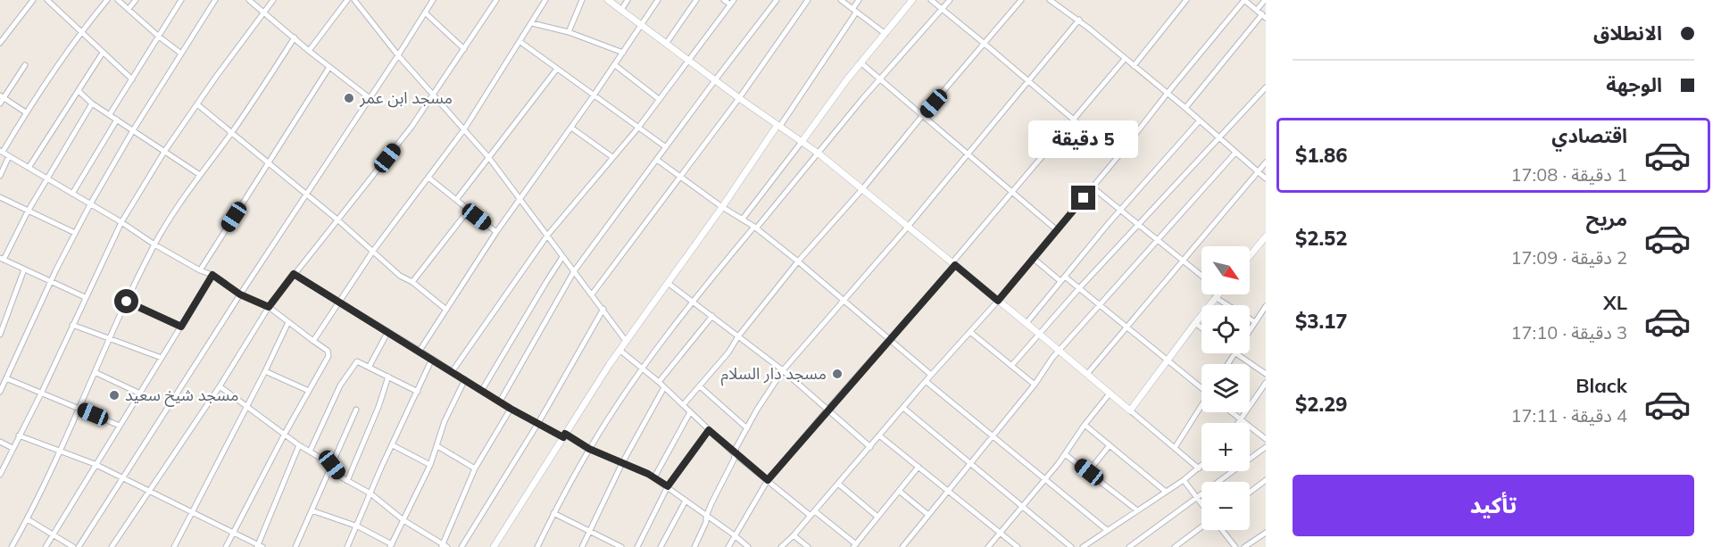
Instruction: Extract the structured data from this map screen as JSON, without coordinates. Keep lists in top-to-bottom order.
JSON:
{
  "places": ["مسجد ابن عمر", "مسجد دار السلام", "مسجد شيخ سعيد"],
  "north": "bottom right",
  "page": {
    "banner": ["الانطلاق", "الوجهة"],
    "list": [
      {
        "name": "اقتصادي",
        "note": "1 دقيقة · 17:08",
        "value": "$1.86"
      },
      {
        "name": "مريح",
        "note": "2 دقيقة · 17:09",
        "value": "$2.52"
      },
      {
        "name": "XL",
        "note": "3 دقيقة · 17:10",
        "value": "$3.17"
      },
      {
        "name": "Black",
        "note": "4 دقيقة · 17:11",
        "value": "$2.29"
      }
    ],
    "bubble": "5 دقيقة",
    "map_buttons": ["+", "−"],
    "buttons": "تأكيد"
  }
}
